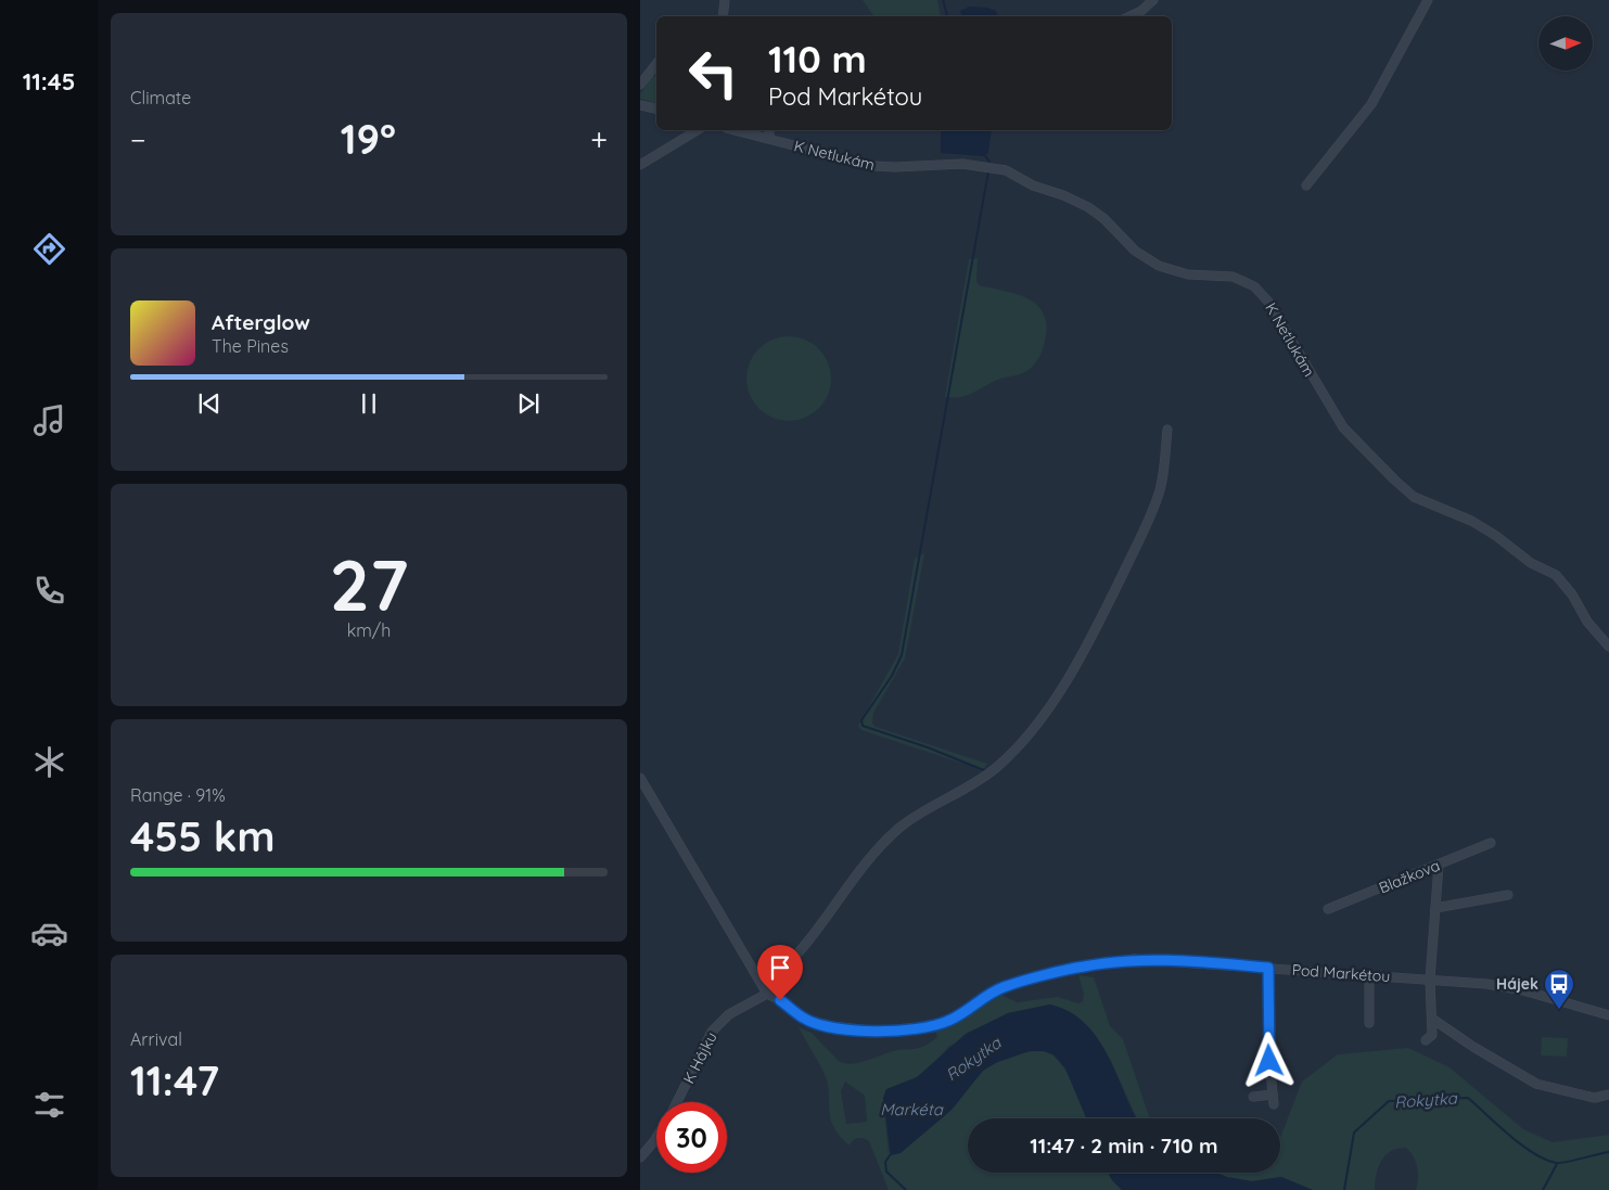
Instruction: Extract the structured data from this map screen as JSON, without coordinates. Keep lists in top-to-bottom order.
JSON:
{
  "streets": {
    "street": [
      "K Netlukám",
      "Blažkova",
      "Pod Markétou",
      "K Hájku"
    ]
  },
  "crossings": [
    ["Pod Markétou", "K Hájku"]
  ],
  "water": ["Rokytka", "Markéta"],
  "places": {
    "bus stop": ["Hájek"]
  },
  "north": "right",
  "page": {
    "tabs": "11:45",
    "tile": [
      "Climate",
      ["27", "km/h"],
      ["Range · 91%", "455 km"],
      ["Arrival", "11:47"]
    ],
    "turn": ["110 m", "Pod Markétou"],
    "heat": ["−", "19°", "+"],
    "song": ["Afterglow", "The Pines"],
    "limit": "30",
    "trip": "11:47 · 2 min · 710 m"
  }
}
